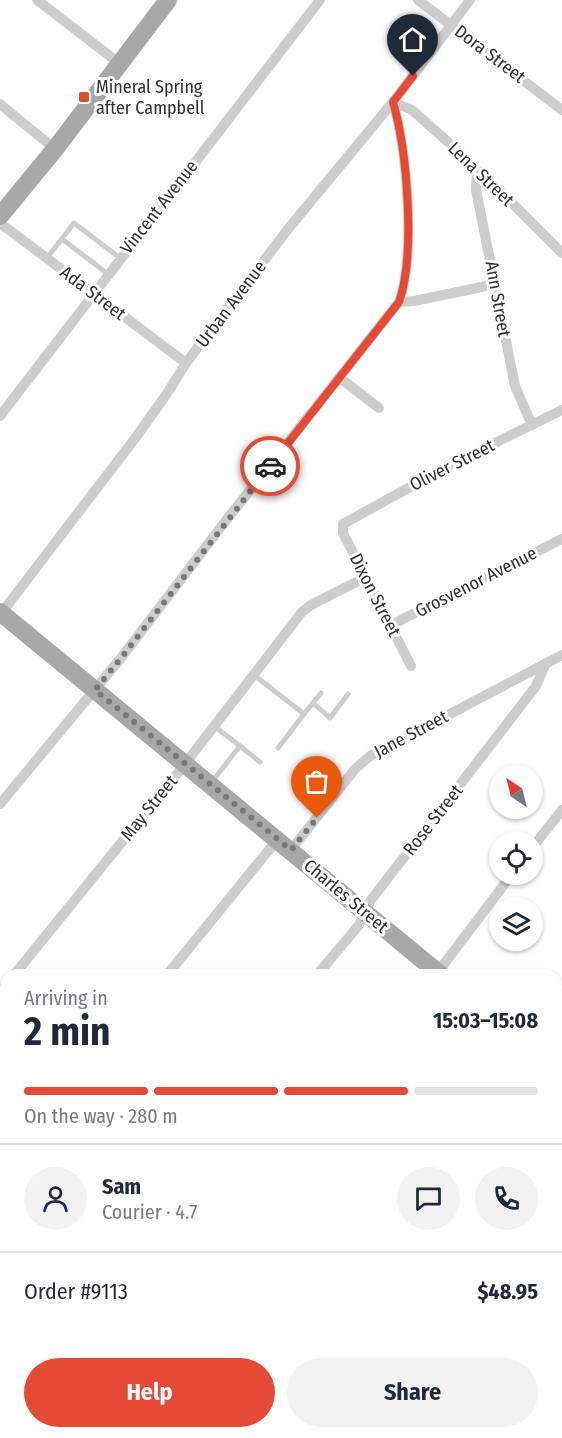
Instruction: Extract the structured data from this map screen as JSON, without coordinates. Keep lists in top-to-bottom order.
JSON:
{
  "streets": {
    "main road": ["Charles Street"],
    "street": [
      "Dora Street",
      "Lena Street",
      "Vincent Avenue",
      "Ada Street",
      "Ann Street",
      "Urban Avenue",
      "Oliver Street",
      "Grosvenor Avenue",
      "Dixon Street",
      "Jane Street",
      "May Street",
      "Rose Street"
    ]
  },
  "crossings": [
    ["Dora Street", "Urban Avenue"],
    ["Lena Street", "Ann Street"],
    ["Lena Street", "Urban Avenue"],
    ["Vincent Avenue", "Ada Street"],
    ["Ada Street", "Urban Avenue"],
    ["Ann Street", "Oliver Street"],
    ["Urban Avenue", "Charles Street"],
    ["Oliver Street", "Dixon Street"],
    ["Grosvenor Avenue", "Dixon Street"],
    ["Dixon Street", "May Street"],
    ["Jane Street", "Rose Street"],
    ["Jane Street", "Charles Street"],
    ["May Street", "Charles Street"],
    ["Rose Street", "Charles Street"]
  ],
  "places": {
    "transit": ["Mineral Spring after Campbell"]
  },
  "north": "top left",
  "page": {
    "heading": ["2 min", "Arriving in", "15:03–15:08"],
    "panel": [
      "Sam",
      "Courier · 4.7",
      "Order #9113",
      "$48.95"
    ],
    "bar": "On the way · 280 m",
    "buttons": ["Help", "Share"]
  }
}
